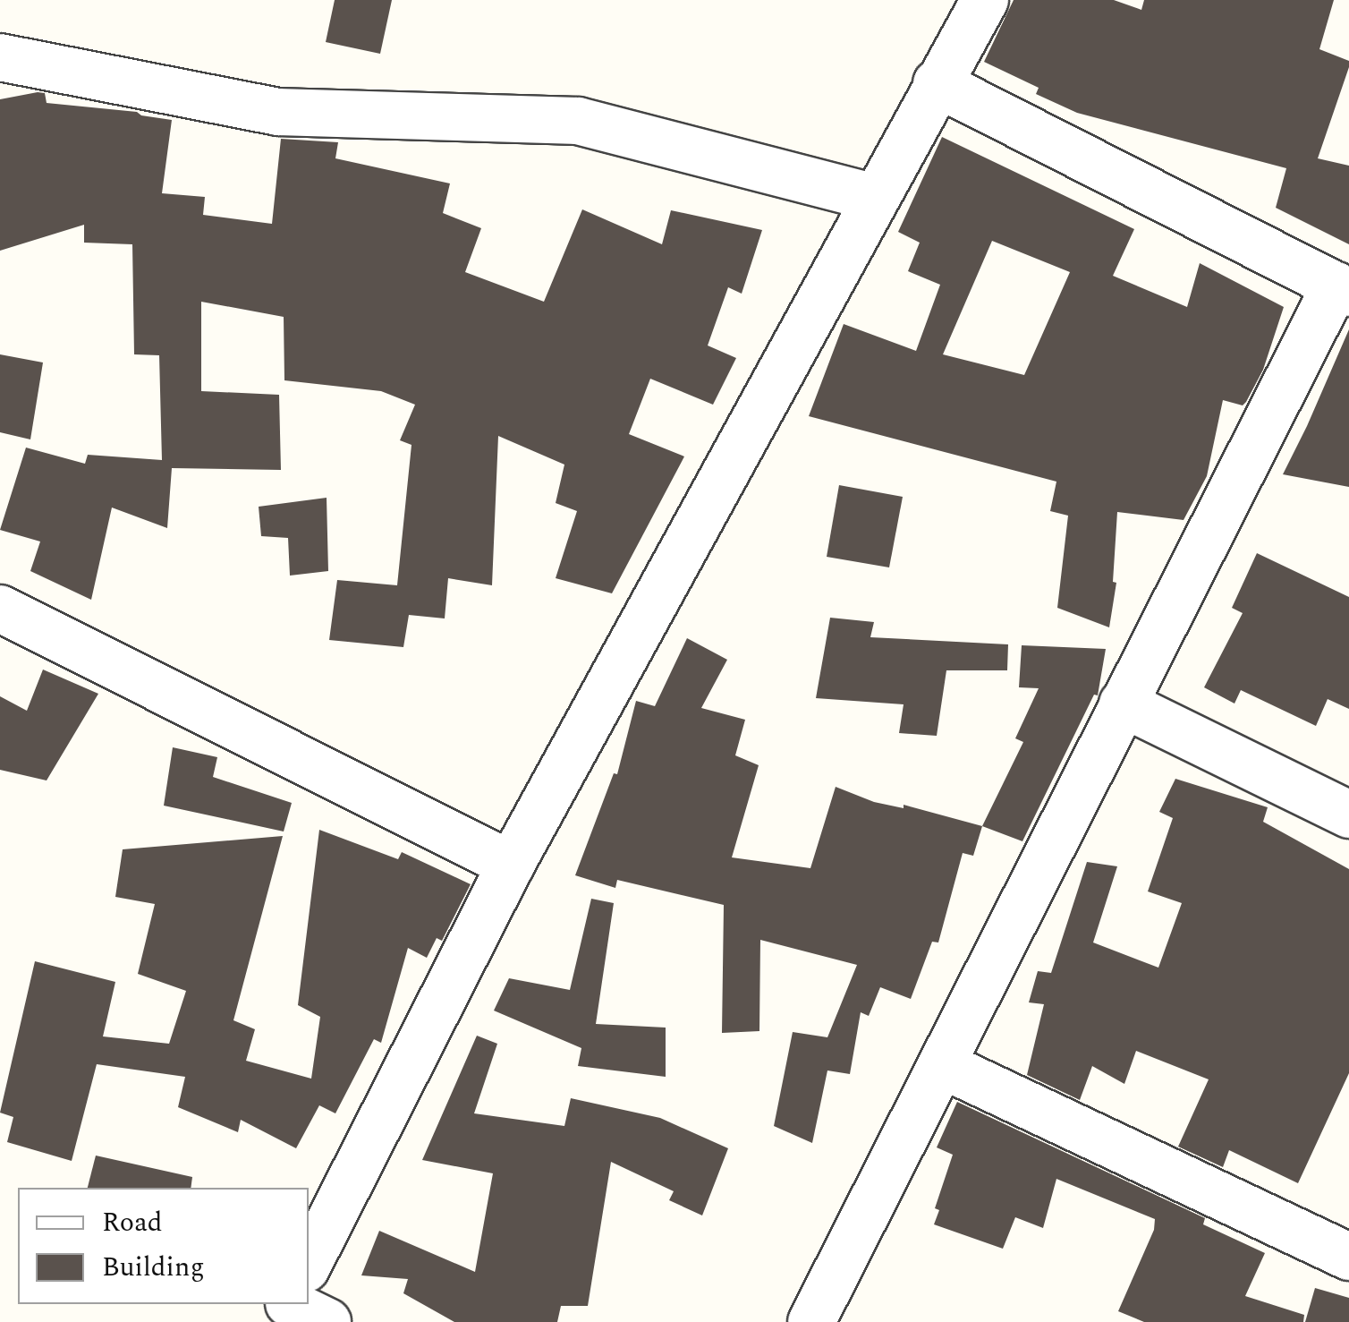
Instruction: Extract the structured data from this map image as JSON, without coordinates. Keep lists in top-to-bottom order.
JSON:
{
  "legend": ["Road", "Building"]
}
